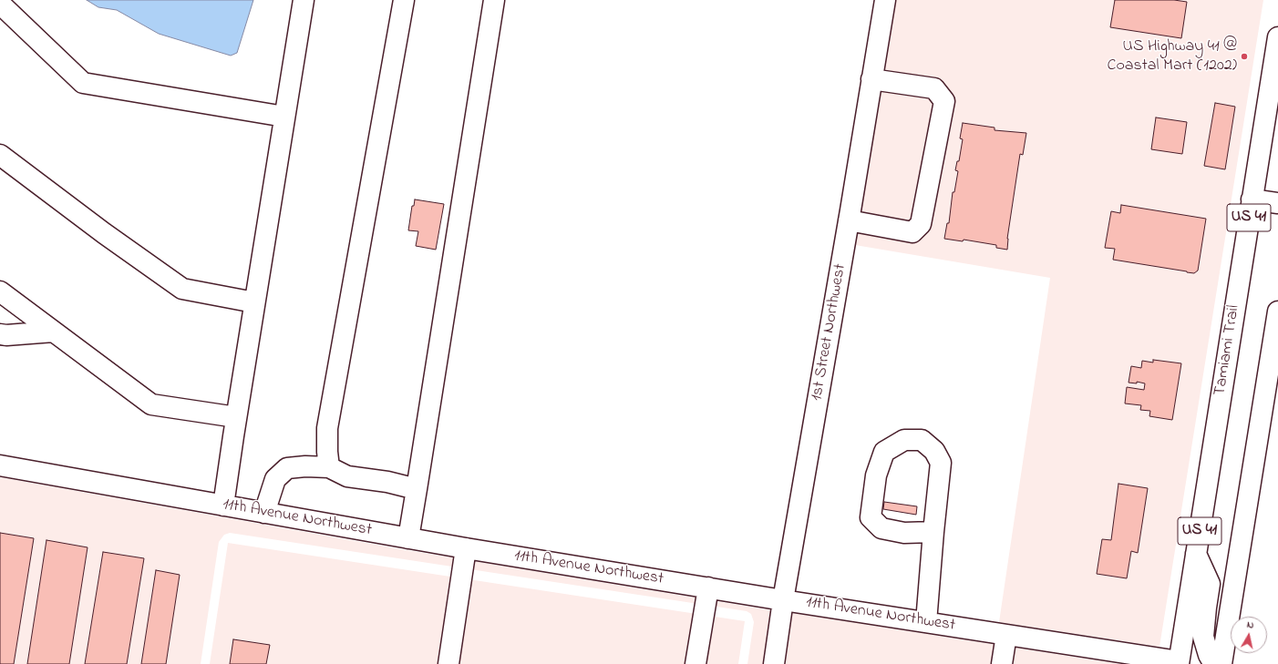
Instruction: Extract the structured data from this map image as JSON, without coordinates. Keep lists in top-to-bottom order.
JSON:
{
  "streets": {
    "street": [
      "US 41",
      "1st Street Northwest",
      "Tamiami Trail",
      "11th Avenue Northwest"
    ]
  },
  "crossings": [
    ["1st Street Northwest", "11th Avenue Northwest"],
    ["Tamiami Trail", "11th Avenue Northwest"]
  ],
  "places": ["US Highway 41 @ Coastal Mart (1202)"],
  "north": "top"
}
